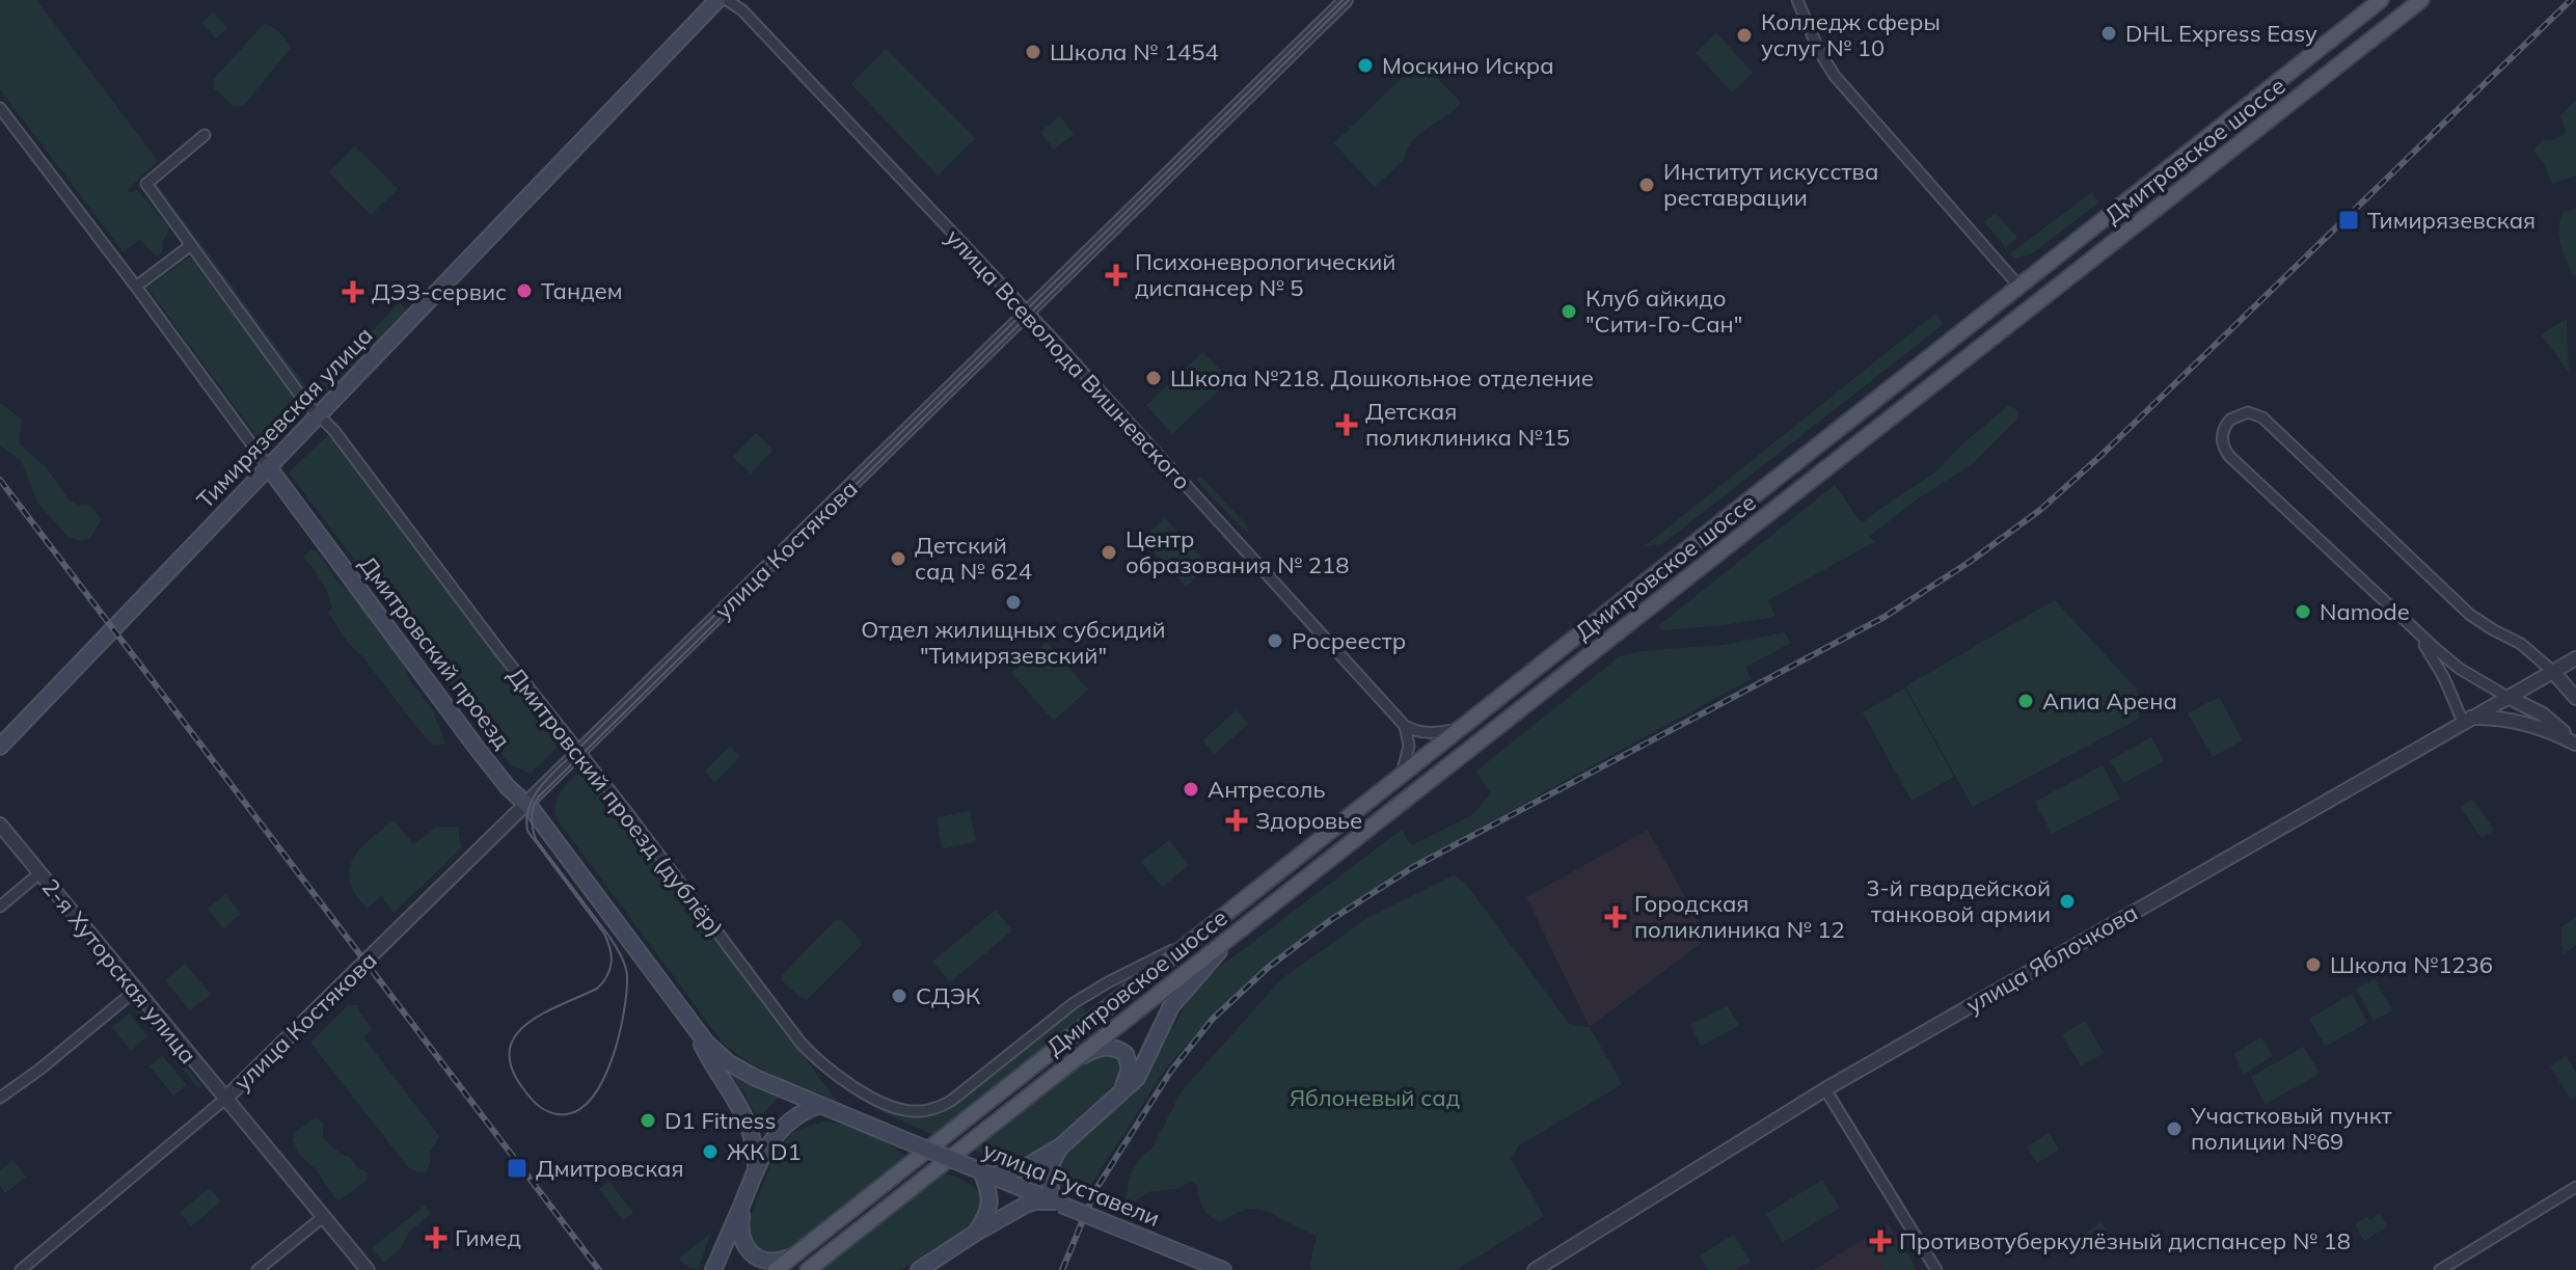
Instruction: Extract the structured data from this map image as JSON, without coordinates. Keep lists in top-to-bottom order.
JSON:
{
  "streets": {
    "main road": [
      "Дмитровское шоссе",
      "Тимирязевская улица",
      "Дмитровский проезд",
      "улица Руставели"
    ],
    "street": [
      "улица Всеволода Вишневского",
      "улица Костякова",
      "Дмитровский проезд (дублёр)",
      "улица Яблочкова",
      "2-я Хуторская улица"
    ]
  },
  "crossings": [
    ["Дмитровское шоссе", "Дмитровский проезд (дублёр)"],
    ["улица Всеволода Вишневского", "улица Костякова"],
    ["Тимирязевская улица", "Дмитровский проезд"],
    ["Тимирязевская улица", "Дмитровский проезд (дублёр)"],
    ["улица Костякова", "Дмитровский проезд"],
    ["улица Костякова", "Дмитровский проезд (дублёр)"],
    ["улица Костякова", "2-я Хуторская улица"],
    ["Дмитровский проезд", "улица Руставели"]
  ],
  "parks": ["Яблоневый сад"],
  "places": {
    "other": [
      "DHL Express Easy",
      "Колледж сферы услуг № 10",
      "Школа № 1454",
      "Москино Искра",
      "Институт искусства реставрации",
      "Тандем",
      "Клуб айкидо \"Сити-Го-Сан\"",
      "Школа №218. Дошкольное отделение",
      "Центр образования № 218",
      "Детский сад № 624",
      "Отдел жилищных субсидий \"Тимирязевский\"",
      "Namode",
      "Росреестр",
      "Апиа Арена",
      "Антресоль",
      "3-й гвардейской танковой армии",
      "Школа №1236",
      "СДЭК",
      "D1 Fitness",
      "Участковый пункт полиции №69",
      "ЖК D1"
    ],
    "transit": ["Тимирязевская", "Дмитровская"],
    "health": [
      "Психоневрологический диспансер № 5",
      "ДЭЗ-сервис",
      "Детская поликлиника №15",
      "Здоровье",
      "Городская поликлиника № 12",
      "Гимед",
      "Противотуберкулёзный диспансер № 18"
    ]
  }
}
